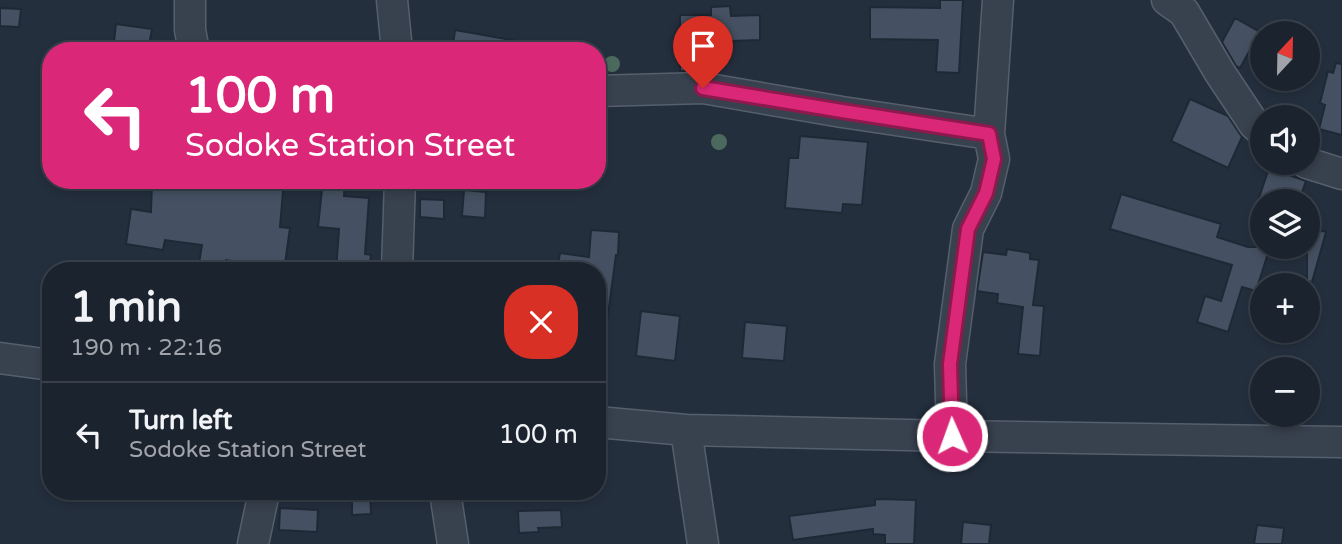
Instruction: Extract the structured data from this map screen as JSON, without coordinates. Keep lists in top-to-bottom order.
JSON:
{
  "north": "top",
  "page": {
    "map_buttons": ["+", "−"],
    "turn": ["100 m", "Sodoke Station Street"],
    "heading": ["1 min", "190 m · 22:16"],
    "list": [
      {
        "name": "Turn left",
        "note": "Sodoke Station Street",
        "value": "100 m"
      }
    ]
  }
}
